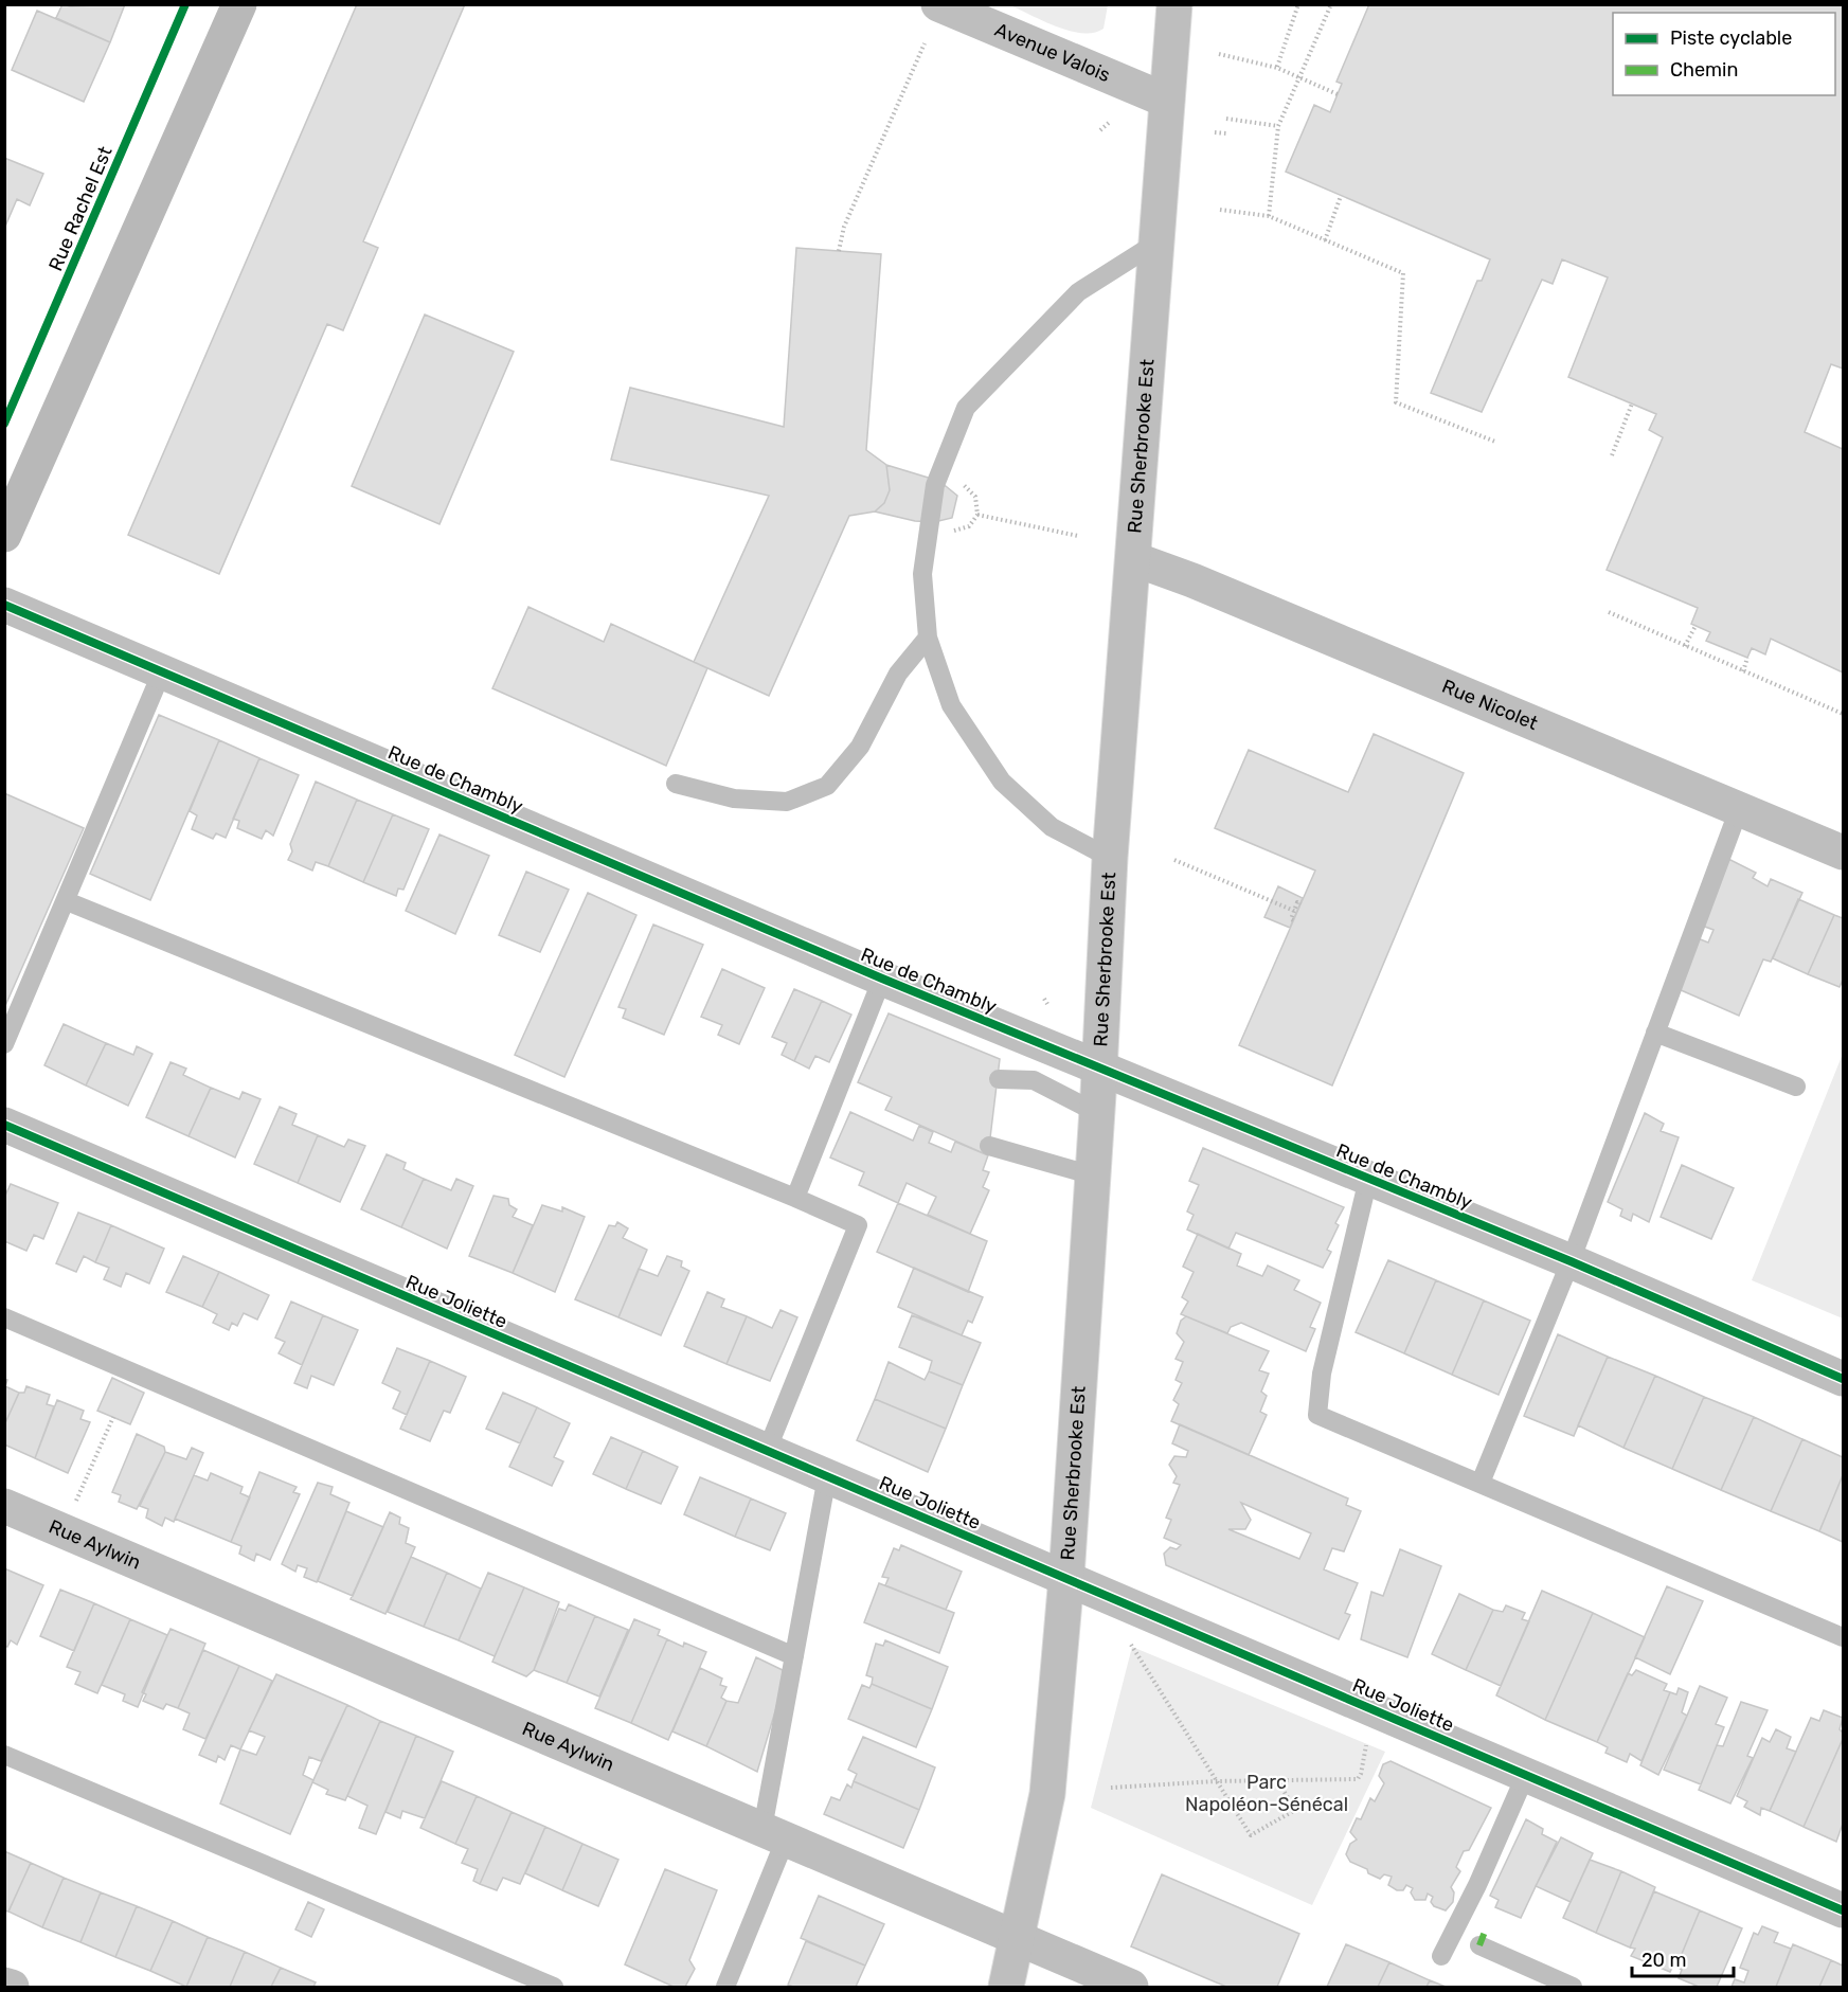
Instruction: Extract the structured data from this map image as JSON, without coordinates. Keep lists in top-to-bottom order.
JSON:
{
  "streets": {
    "street": [
      "Avenue Valois",
      "Rue Sherbrooke Est",
      "Rue Nicolet",
      "Rue de Chambly",
      "Rue Joliette",
      "Rue Aylwin"
    ],
    "cycle path": ["Rue Rachel Est"]
  },
  "crossings": [
    ["Avenue Valois", "Rue Sherbrooke Est"],
    ["Rue Sherbrooke Est", "Rue Nicolet"],
    ["Rue Sherbrooke Est", "Rue de Chambly"],
    ["Rue Sherbrooke Est", "Rue Joliette"],
    ["Rue Sherbrooke Est", "Rue Aylwin"]
  ],
  "parks": ["Parc Napoléon-Sénécal"],
  "legend": ["Piste cyclable", "Chemin"],
  "scale_bar": "20 m"
}
